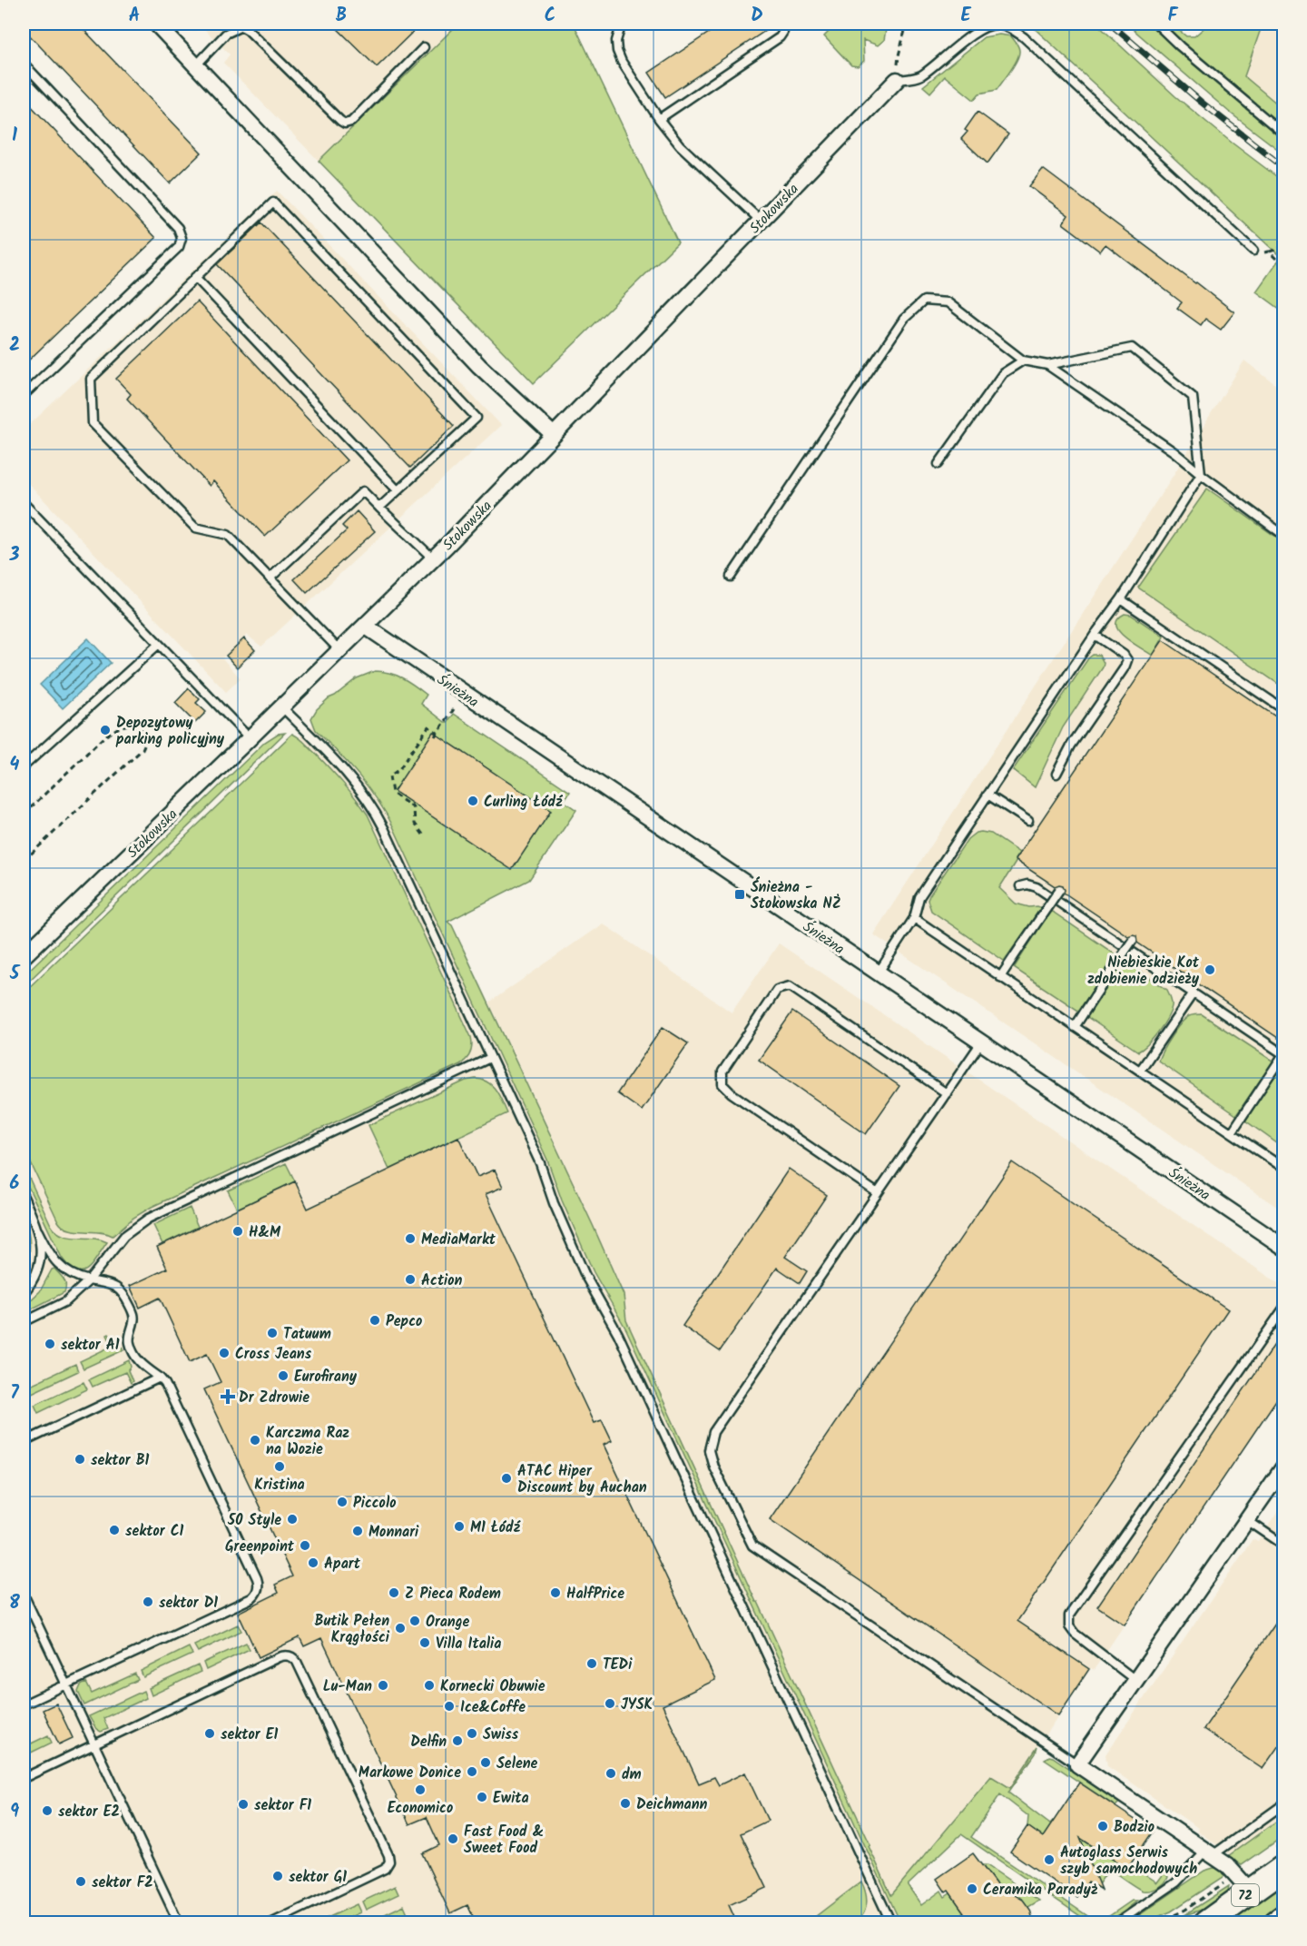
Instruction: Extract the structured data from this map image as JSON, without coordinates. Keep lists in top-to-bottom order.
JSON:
{
  "streets": {
    "main road": ["72"],
    "street": ["Stokowska", "Śnieżna"]
  },
  "crossings": [
    ["Stokowska", "Śnieżna"]
  ],
  "places": {
    "other": [
      "Depozytowy parking policyjny",
      "Curling Łódź",
      "Niebieskie Kot zdobienie odzieży",
      "H&M",
      "MediaMarkt",
      "Action",
      "Pepco",
      "Tatuum",
      "sektor A1",
      "Cross Jeans",
      "Eurofirany",
      "Karczma Raz na Wozie",
      "sektor B1",
      "Kristina",
      "ATAC Hiper Discount by Auchan",
      "Piccolo",
      "50 Style",
      "M1 Łódź",
      "sektor C1",
      "Monnari",
      "Greenpoint",
      "Apart",
      "Z Pieca Rodem",
      "HalfPrice",
      "sektor D1",
      "Orange",
      "Butik Pełen Krągłości",
      "Villa Italia",
      "TEDi",
      "Lu-Man",
      "Kornecki Obuwie",
      "JYSK",
      "Ice&Coffe",
      "sektor E1",
      "Swiss",
      "Delfin",
      "Selene",
      "Markowe Donice",
      "dm",
      "Economico",
      "Ewita",
      "Deichmann",
      "sektor F1",
      "sektor E2",
      "Bodzio",
      "Fast Food & Sweet Food",
      "Autoglass Serwis szyb samochodowych",
      "sektor G1",
      "sektor F2",
      "Ceramika Paradyż"
    ],
    "transit": ["Śnieżna - Stokowska NŻ"],
    "health": ["Dr Zdrowie"]
  },
  "grid": {
    "columns": [
      "A",
      "B",
      "C",
      "D",
      "E",
      "F"
    ],
    "rows": [
      "1",
      "2",
      "3",
      "4",
      "5",
      "6",
      "7",
      "8",
      "9"
    ]
  }
}
